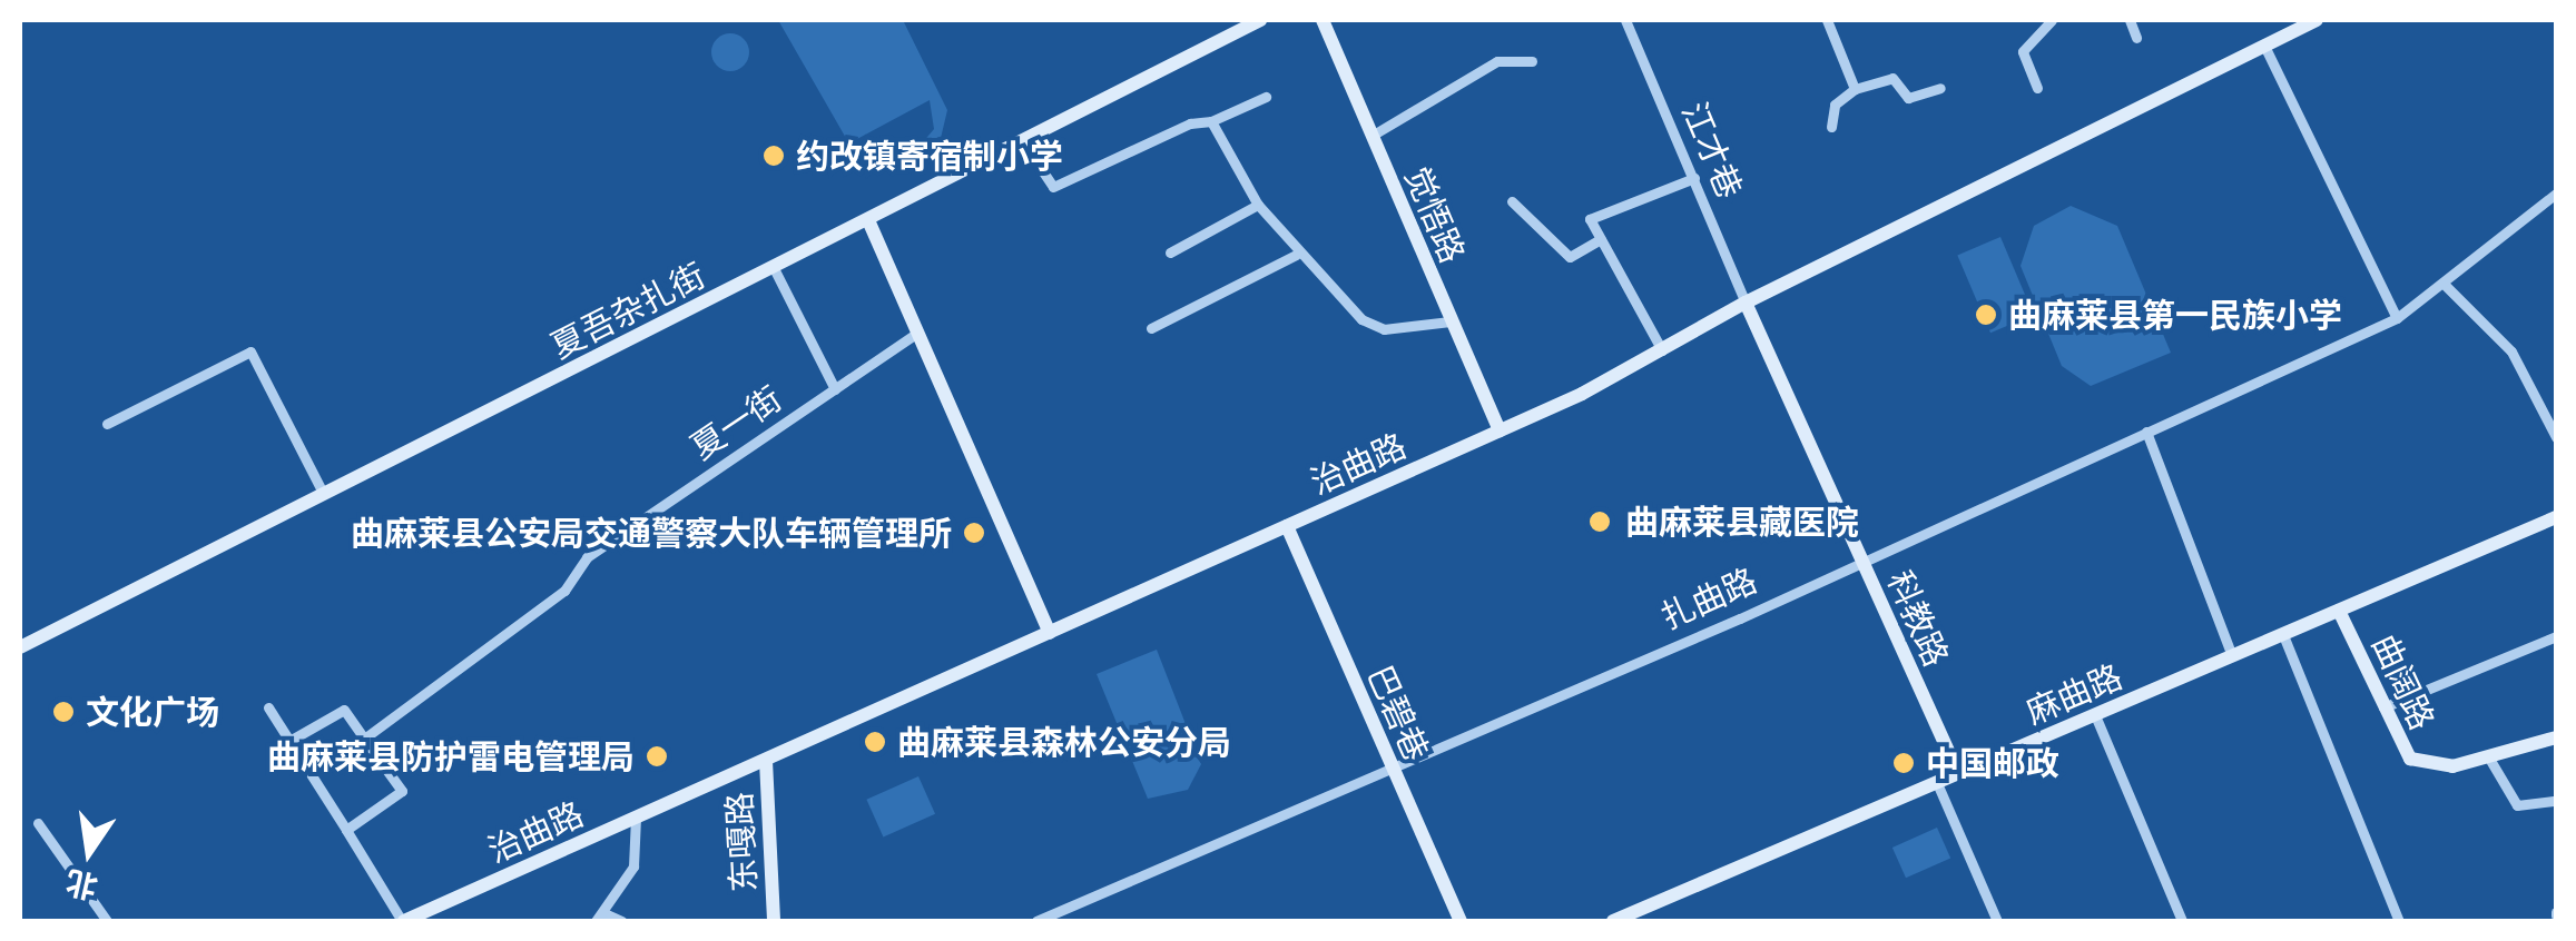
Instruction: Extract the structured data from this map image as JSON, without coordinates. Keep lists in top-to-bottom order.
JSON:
{
  "streets": {
    "main road": [
      "觉悟路",
      "夏吾杂扎街",
      "治曲路",
      "科教路",
      "曲阔路",
      "麻曲路",
      "巴碧巷",
      "东嘎路"
    ],
    "street": ["江才巷", "夏一街", "扎曲路"]
  },
  "crossings": [
    ["江才巷", "治曲路"],
    ["江才巷", "科教路"],
    ["觉悟路", "治曲路"],
    ["治曲路", "科教路"],
    ["治曲路", "巴碧巷"],
    ["治曲路", "东嘎路"],
    ["扎曲路", "科教路"],
    ["扎曲路", "巴碧巷"],
    ["科教路", "麻曲路"],
    ["曲阔路", "麻曲路"]
  ],
  "places": [
    "约改镇寄宿制小学",
    "曲麻莱县第一民族小学",
    "曲麻莱县藏医院",
    "曲麻莱县公安局交通警察大队车辆管理所",
    "文化广场",
    "曲麻莱县森林公安分局",
    "曲麻莱县防护雷电管理局",
    "中国邮政"
  ],
  "north": "bottom"
}
